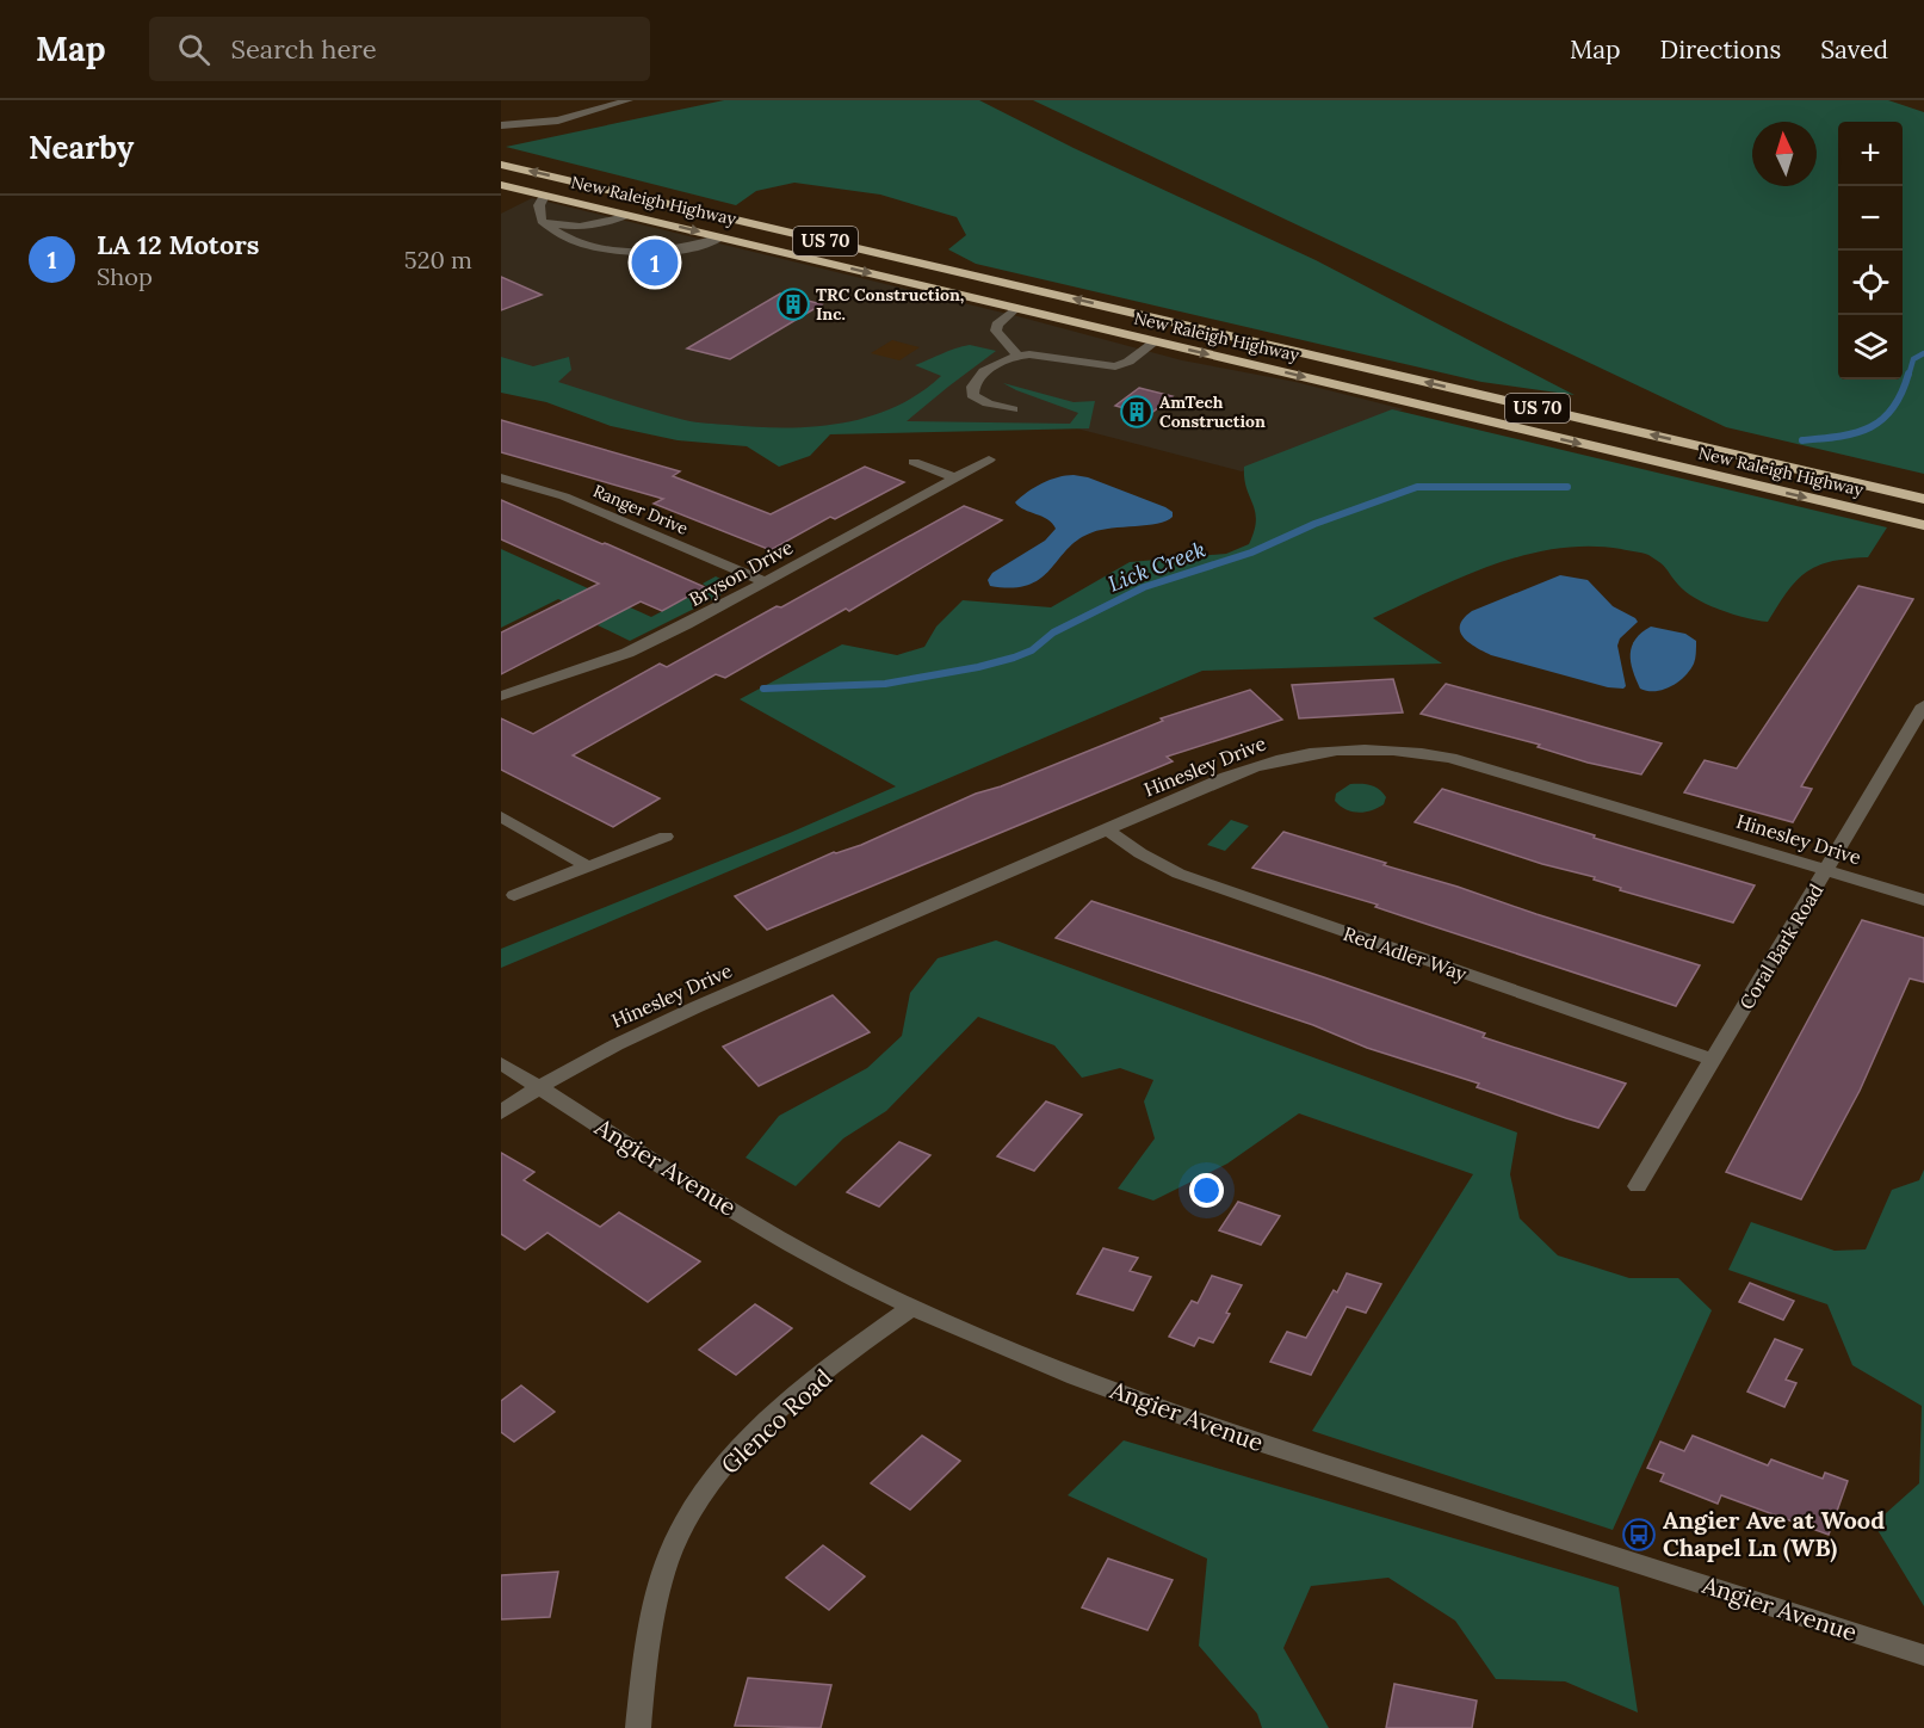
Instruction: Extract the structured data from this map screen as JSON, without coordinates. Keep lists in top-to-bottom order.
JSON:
{
  "streets": {
    "highway": ["New Raleigh Highway", "US 70"],
    "street": [
      "Ranger Drive",
      "Bryson Drive",
      "Hinesley Drive",
      "Coral Bark Road",
      "Red Adler Way",
      "Angier Avenue",
      "Glenco Road"
    ]
  },
  "crossings": [
    ["Ranger Drive", "Bryson Drive"],
    ["Hinesley Drive", "Coral Bark Road"],
    ["Hinesley Drive", "Red Adler Way"],
    ["Hinesley Drive", "Angier Avenue"],
    ["Coral Bark Road", "Red Adler Way"],
    ["Angier Avenue", "Glenco Road"]
  ],
  "water": ["Lick Creek"],
  "places": {
    "building": ["TRC Construction, Inc.", "AmTech Construction"],
    "bus stop": ["Angier Ave at Wood Chapel Ln (WB)"]
  },
  "north": "top",
  "page": {
    "header": "Map",
    "search": "Search here",
    "nav": ["Map", "Directions", "Saved"],
    "heading": "Nearby",
    "map_buttons": ["+", "−"],
    "list": [
      {
        "mark": "1",
        "name": "LA 12 Motors",
        "note": "Shop",
        "value": "520 m"
      }
    ],
    "pins": "1"
  }
}
